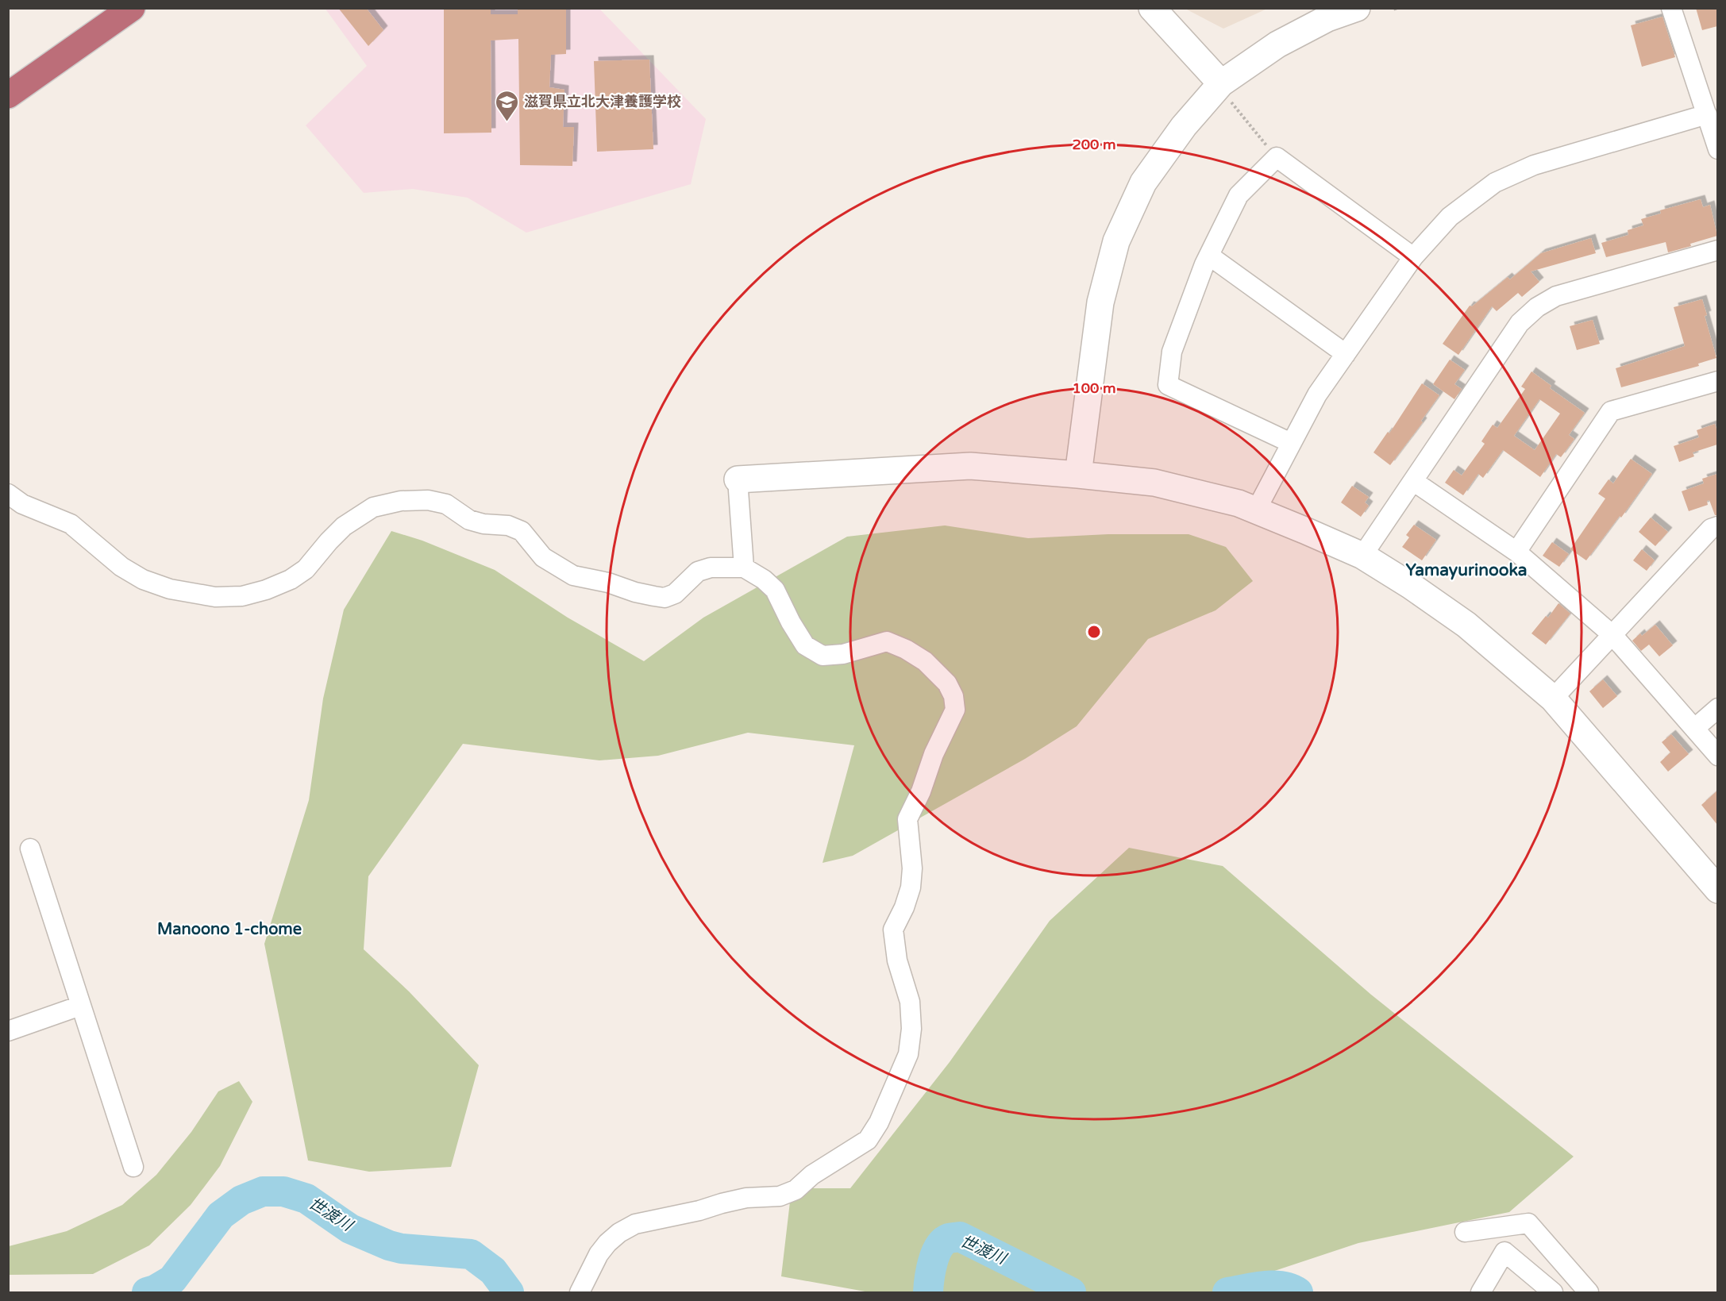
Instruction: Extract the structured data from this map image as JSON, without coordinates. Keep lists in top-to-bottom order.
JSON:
{
  "districts": ["Yamayurinooka", "Manoono 1-chome"],
  "water": ["世渡川"],
  "places": {
    "school or university": ["滋賀県立北大津養護学校"]
  },
  "rings": ["200 m", "100 m"]
}
